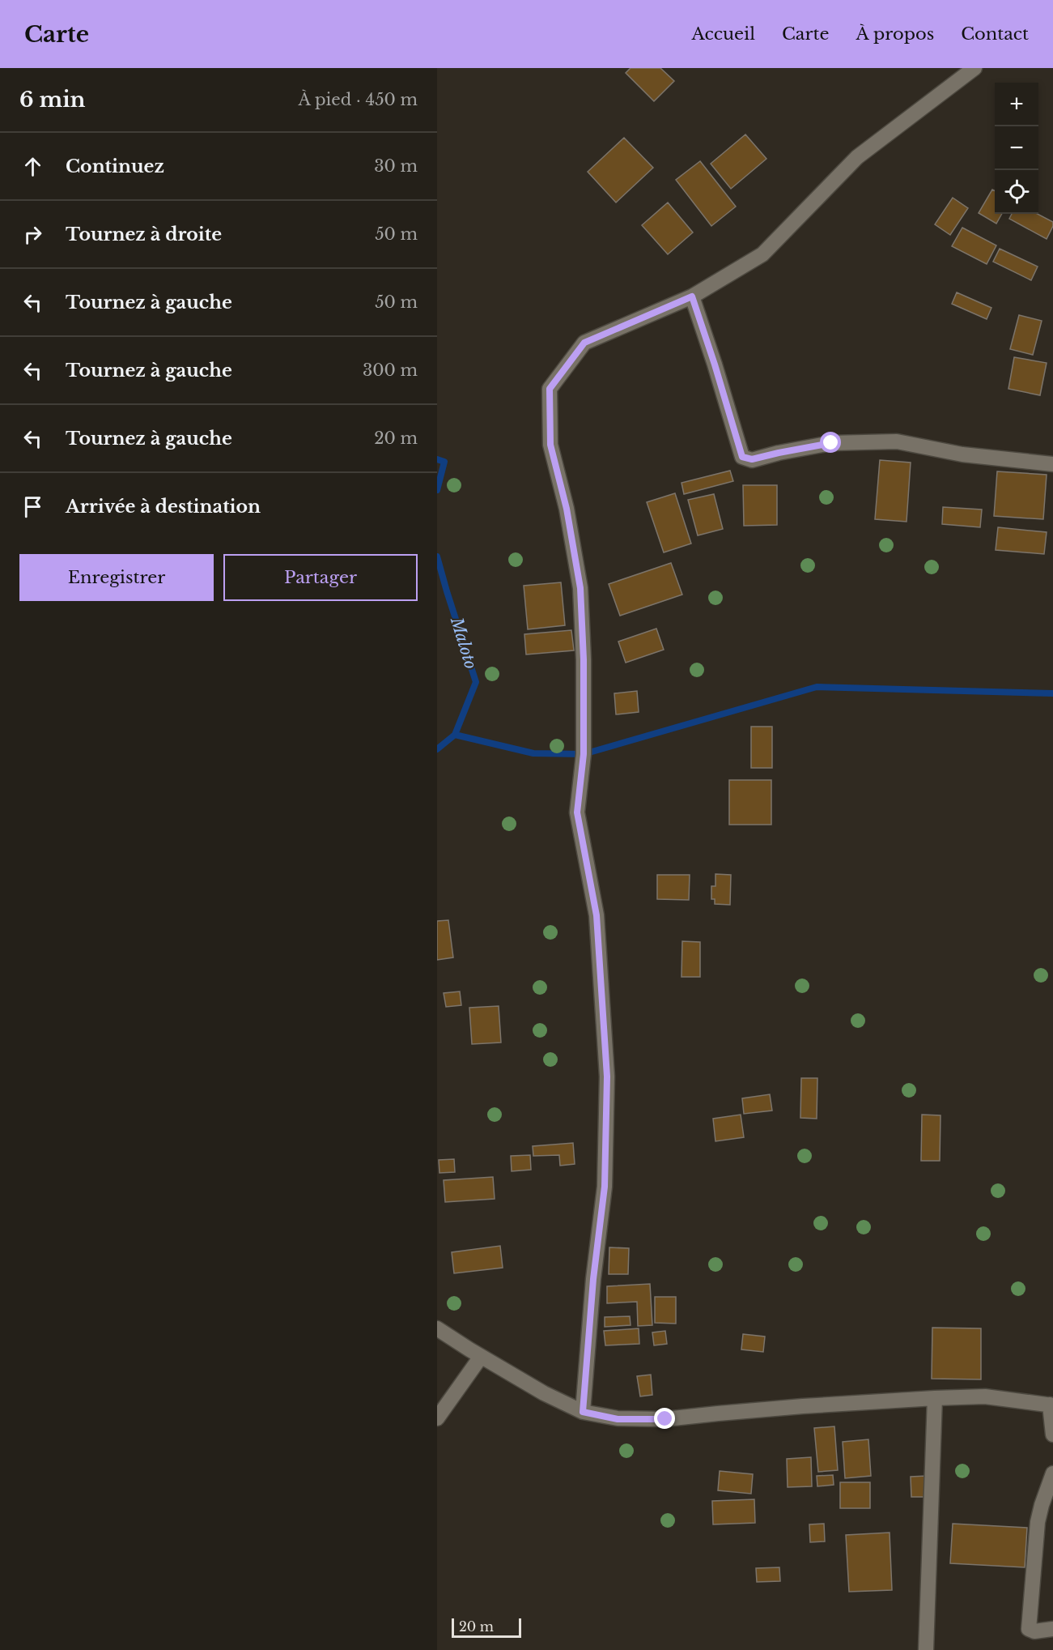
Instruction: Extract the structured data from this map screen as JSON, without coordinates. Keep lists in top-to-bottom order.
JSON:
{
  "water": ["Maloto"],
  "scale_bar": "20 m",
  "page": {
    "header": "Carte",
    "nav": [
      "Accueil",
      "Carte",
      "À propos",
      "Contact"
    ],
    "heading": ["6 min", "À pied · 450 m"],
    "map_buttons": ["+", "−"],
    "list": [
      ["Continuez", "30 m"],
      ["Tournez à droite", "50 m"],
      ["Tournez à gauche", "50 m"],
      ["Tournez à gauche", "300 m"],
      ["Tournez à gauche", "20 m"],
      "Arrivée à destination"
    ],
    "buttons": ["Enregistrer", "Partager"],
    "scale": "20 m"
  }
}
